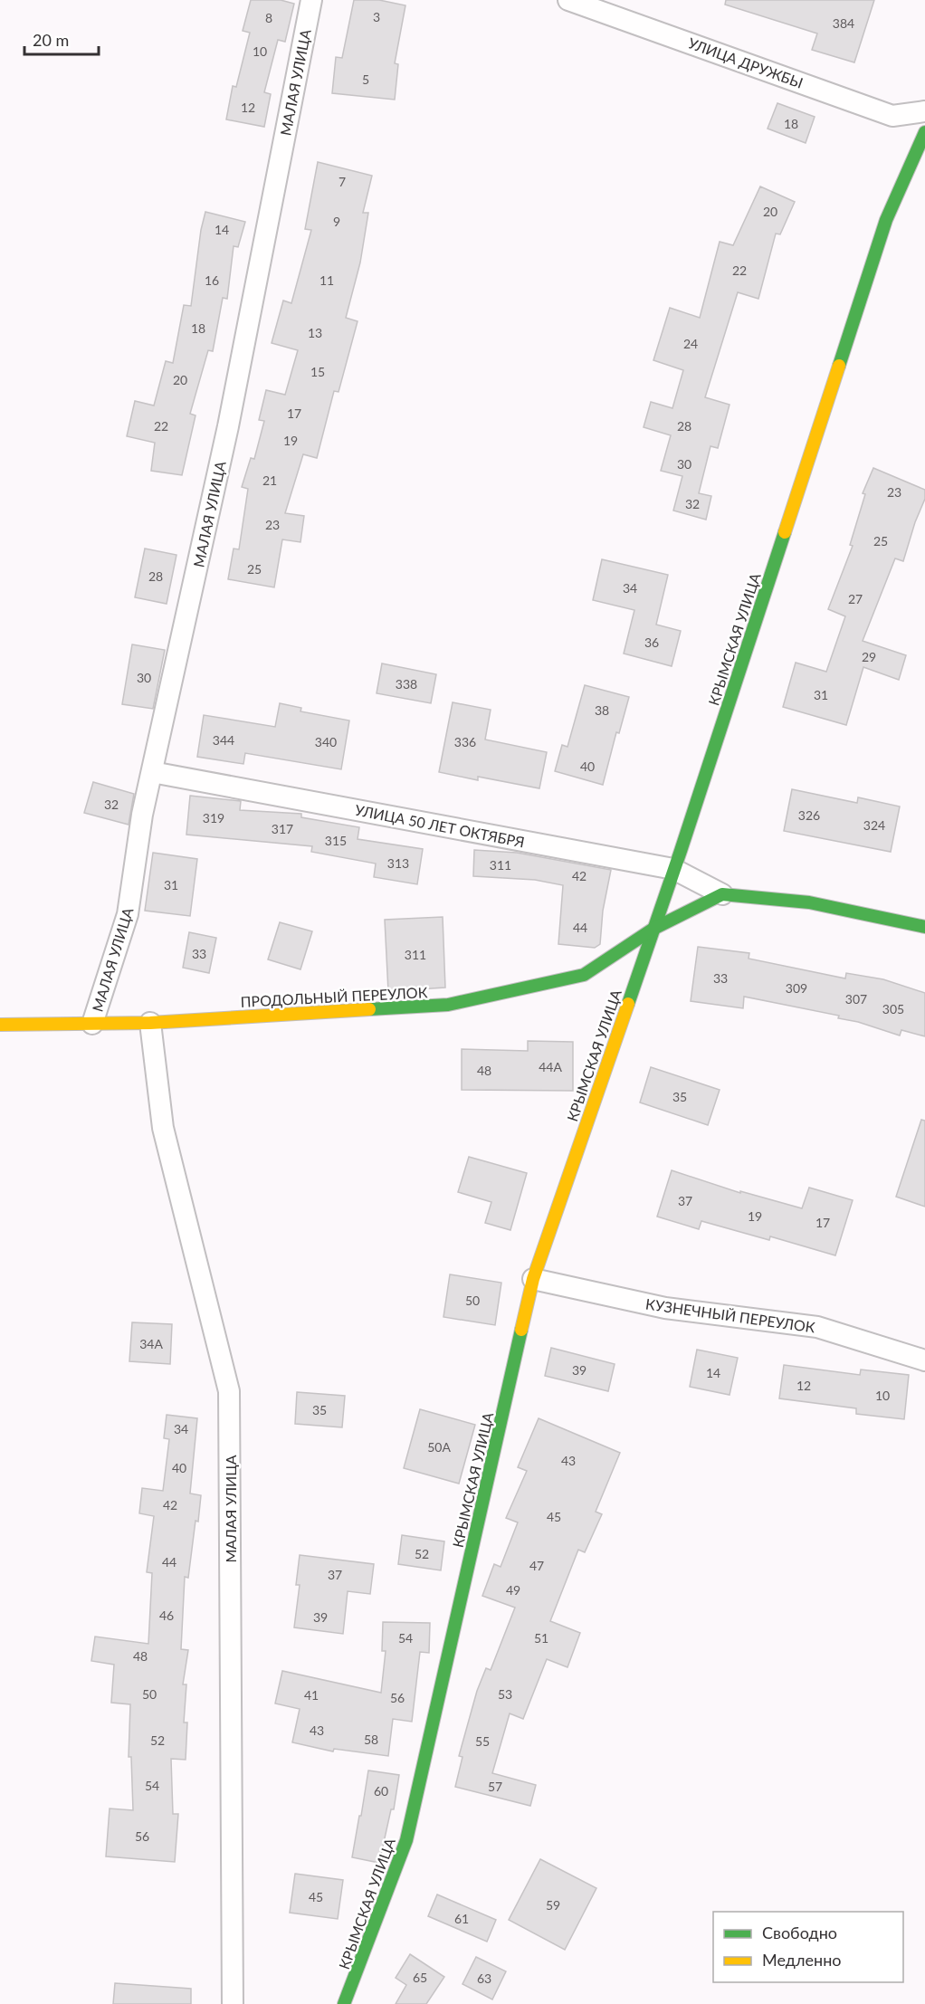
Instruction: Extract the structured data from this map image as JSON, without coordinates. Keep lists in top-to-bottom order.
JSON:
{
  "streets": {
    "street": [
      "УЛИЦА ДРУЖБЫ",
      "МАЛАЯ УЛИЦА",
      "КРЫМСКАЯ УЛИЦА",
      "УЛИЦА 50 ЛЕТ ОКТЯБРЯ",
      "ПРОДОЛЬНЫЙ ПЕРЕУЛОК",
      "КУЗНЕЧНЫЙ ПЕРЕУЛОК"
    ]
  },
  "crossings": [
    ["МАЛАЯ УЛИЦА", "УЛИЦА 50 ЛЕТ ОКТЯБРЯ"],
    ["МАЛАЯ УЛИЦА", "ПРОДОЛЬНЫЙ ПЕРЕУЛОК"],
    ["КРЫМСКАЯ УЛИЦА", "УЛИЦА 50 ЛЕТ ОКТЯБРЯ"],
    ["КРЫМСКАЯ УЛИЦА", "ПРОДОЛЬНЫЙ ПЕРЕУЛОК"],
    ["КРЫМСКАЯ УЛИЦА", "КУЗНЕЧНЫЙ ПЕРЕУЛОК"]
  ],
  "house_numbers": [
    "3",
    "8",
    "384",
    "10",
    "5",
    "12",
    "18",
    "7",
    "20",
    "9",
    "14",
    "22",
    "16",
    "11",
    "18",
    "13",
    "24",
    "15",
    "20",
    "17",
    "22",
    "28",
    "19",
    "30",
    "21",
    "23",
    "32",
    "23",
    "25",
    "25",
    "28",
    "34",
    "27",
    "36",
    "29",
    "30",
    "338",
    "31",
    "38",
    "344",
    "340",
    "336",
    "40",
    "32",
    "326",
    "319",
    "324",
    "317",
    "315",
    "313",
    "311",
    "42",
    "31",
    "44",
    "33",
    "311",
    "33",
    "309",
    "307",
    "305",
    "44А",
    "48",
    "35",
    "37",
    "19",
    "17",
    "50",
    "34А",
    "39",
    "14",
    "12",
    "10",
    "35",
    "34",
    "50А",
    "43",
    "40",
    "42",
    "45",
    "52",
    "44",
    "47",
    "37",
    "49",
    "46",
    "39",
    "54",
    "51",
    "48",
    "50",
    "53",
    "41",
    "56",
    "43",
    "58",
    "52",
    "55",
    "54",
    "57",
    "60",
    "56",
    "45",
    "59",
    "61",
    "65",
    "63"
  ],
  "legend": ["Свободно", "Медленно"],
  "scale_bar": "20 m"
}
